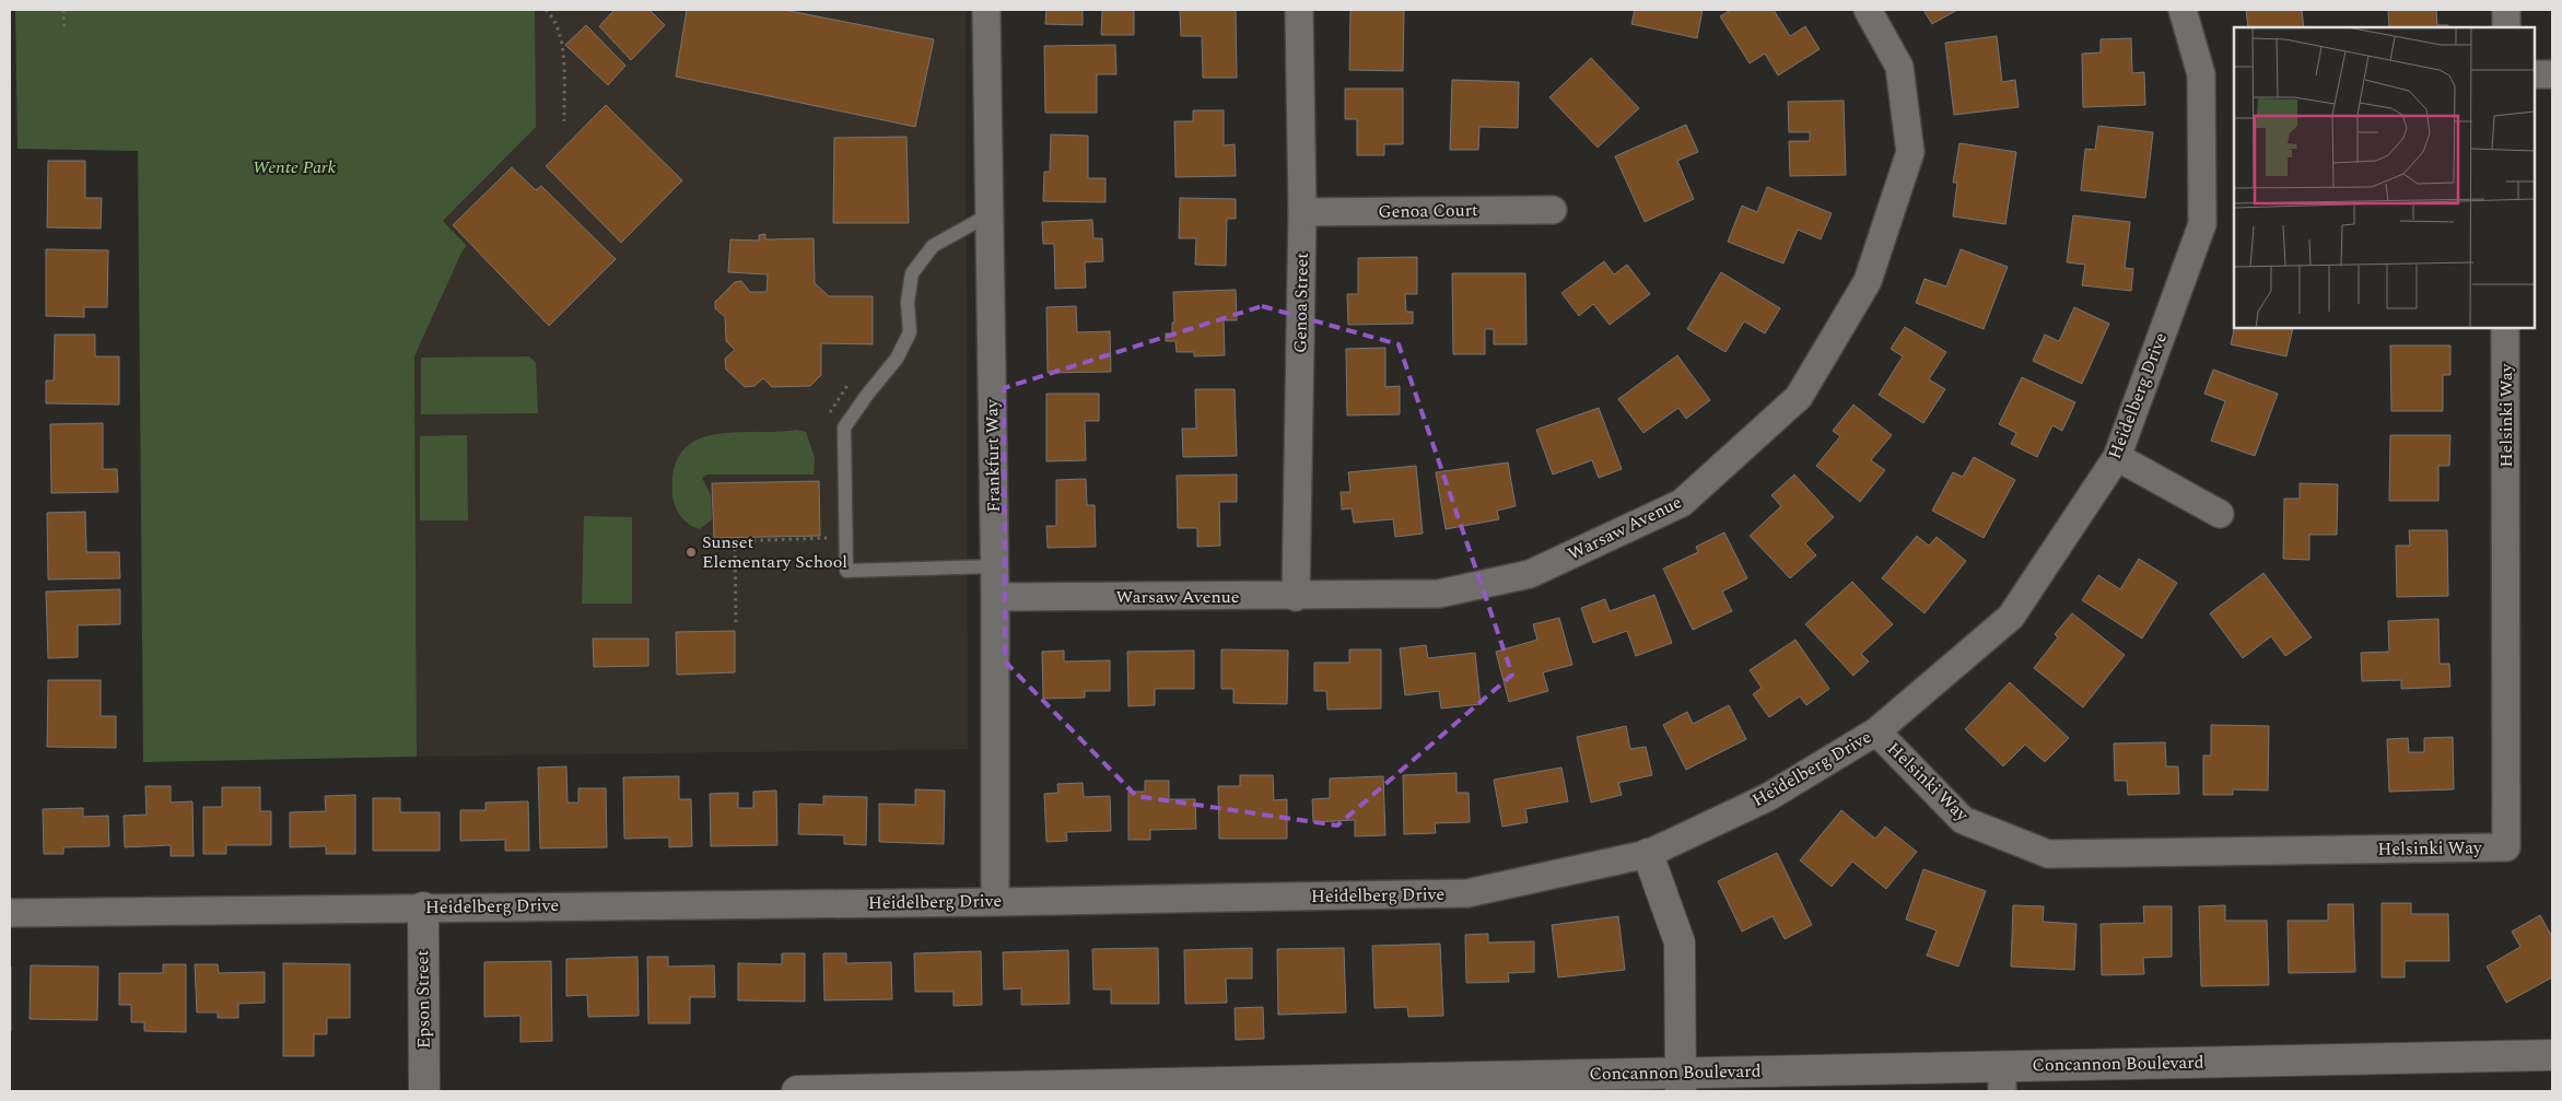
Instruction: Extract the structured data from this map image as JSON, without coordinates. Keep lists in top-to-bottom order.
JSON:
{
  "streets": {
    "main road": ["Epson Street", "Concannon Boulevard"],
    "street": [
      "Genoa Court",
      "Genoa Street",
      "Heidelberg Drive",
      "Helsinki Way",
      "Frankfurt Way",
      "Warsaw Avenue"
    ]
  },
  "crossings": [
    ["Genoa Court", "Genoa Street"],
    ["Genoa Street", "Warsaw Avenue"],
    ["Heidelberg Drive", "Helsinki Way"],
    ["Heidelberg Drive", "Frankfurt Way"],
    ["Heidelberg Drive", "Epson Street"],
    ["Frankfurt Way", "Warsaw Avenue"]
  ],
  "parks": ["Wente Park"],
  "places": ["Sunset Elementary School"]
}
